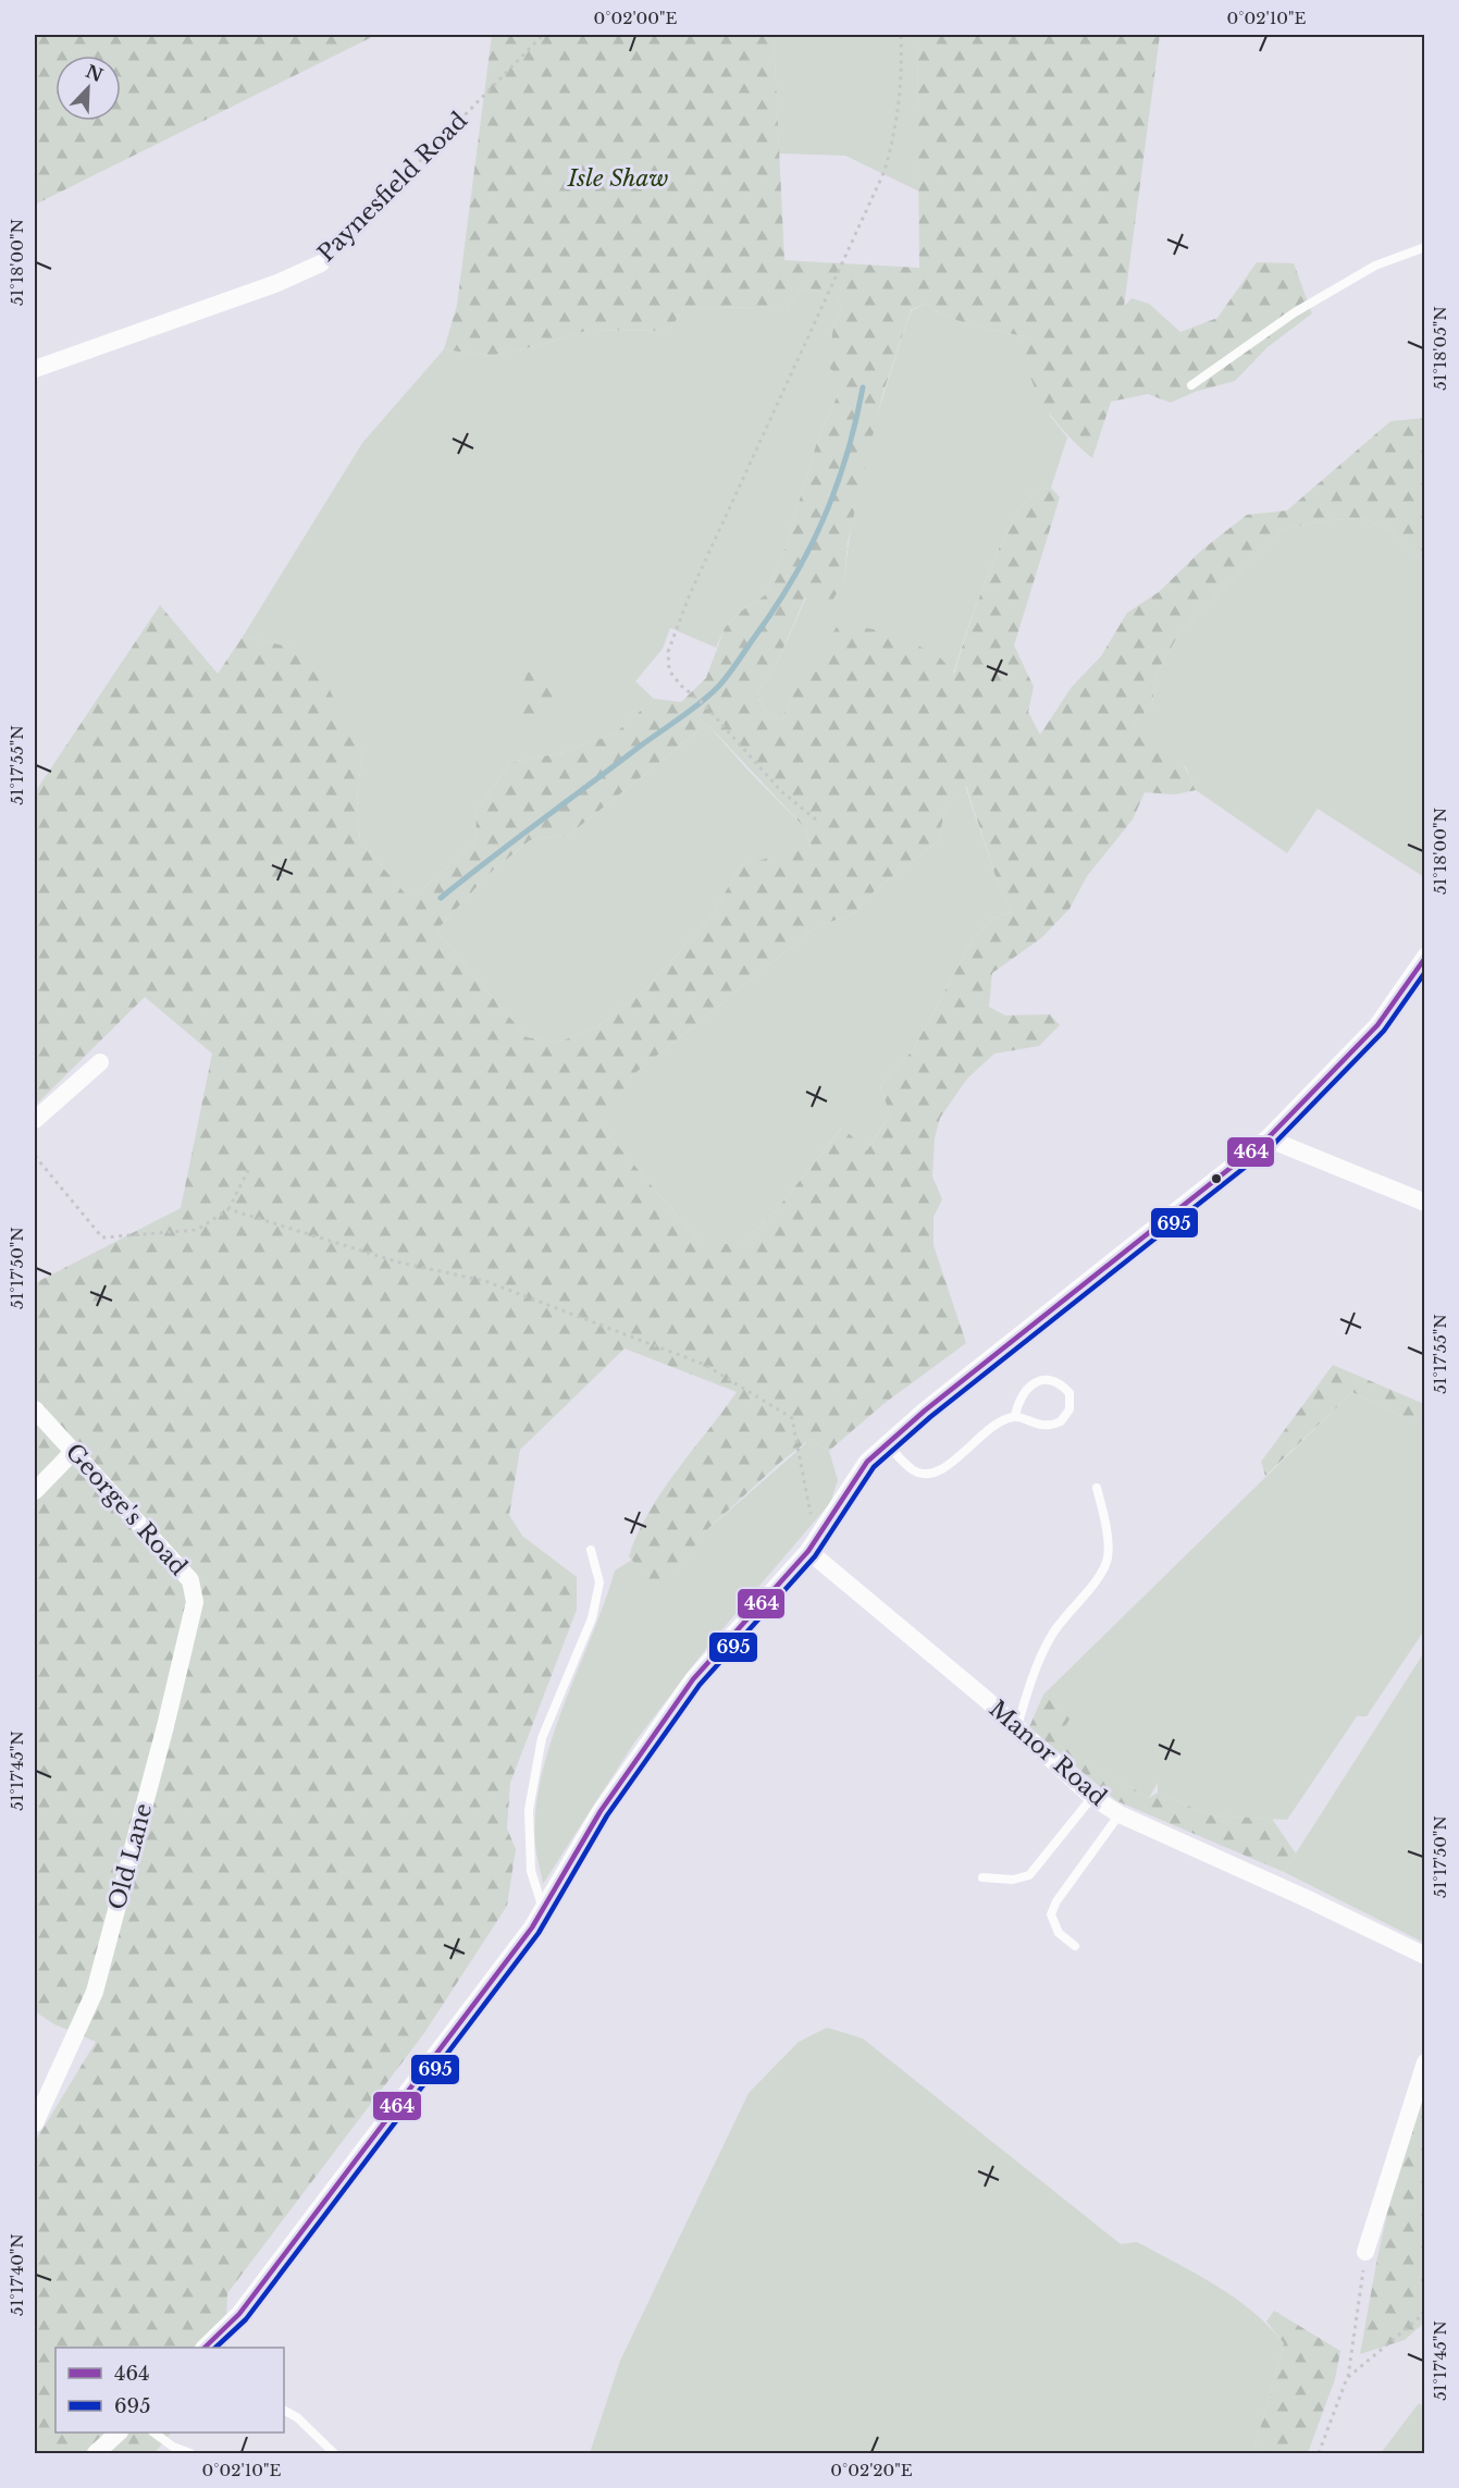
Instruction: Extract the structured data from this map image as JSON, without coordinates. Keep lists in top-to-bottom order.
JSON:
{
  "streets": {
    "street": [
      "Paynesfield Road",
      "George's Road",
      "Manor Road",
      "Old Lane"
    ]
  },
  "crossings": [
    ["George's Road", "Old Lane"]
  ],
  "parks": ["Isle Shaw"],
  "lines": ["transit line 464", "transit line 695"],
  "legend": ["464", "695"],
  "north": "top right",
  "coordinates": [
    "0°02'00\"E",
    "0°02'10\"E",
    "51°18'00\"N",
    "51°18'05\"N",
    "51°17'55\"N",
    "51°17'50\"N",
    "51°17'45\"N",
    "51°17'40\"N",
    "0°02'20\"E"
  ]
}
